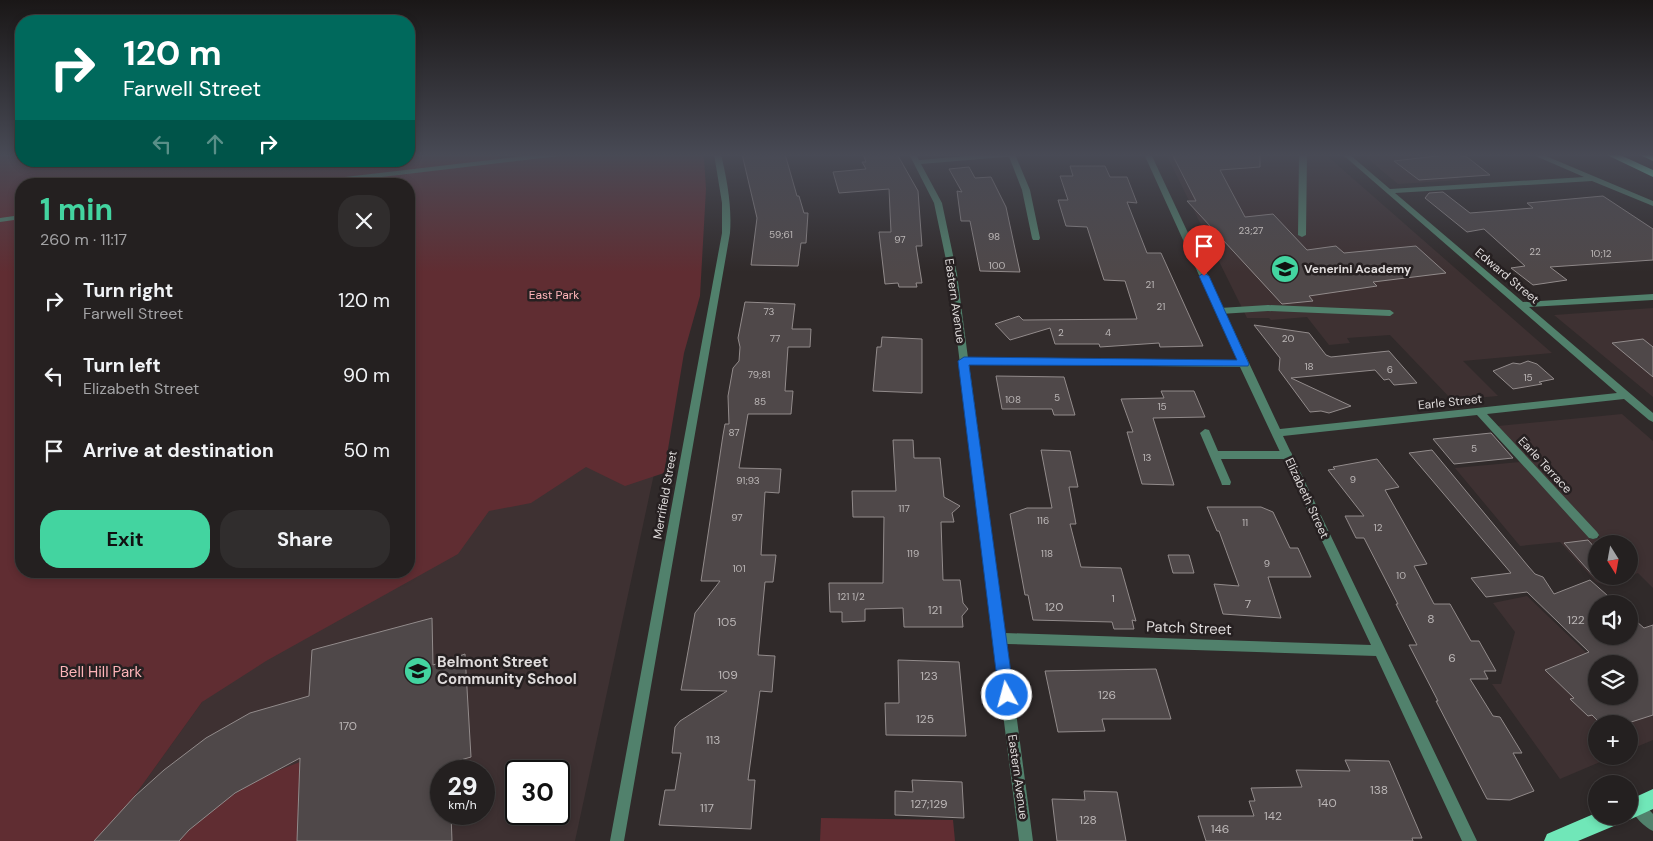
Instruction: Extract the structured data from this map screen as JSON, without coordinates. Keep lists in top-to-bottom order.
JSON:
{
  "streets": {
    "street": [
      "Edward Street",
      "Eastern Avenue",
      "Earle Street",
      "Earle Terrace",
      "Merrifield Street",
      "Elizabeth Street",
      "Patch Street"
    ]
  },
  "crossings": [
    ["Edward Street", "Earle Street"],
    ["Eastern Avenue", "Patch Street"],
    ["Earle Street", "Earle Terrace"],
    ["Earle Street", "Elizabeth Street"],
    ["Elizabeth Street", "Patch Street"]
  ],
  "parks": ["East Park", "Bell Hill Park"],
  "places": {
    "school or university": ["Venerini Academy", "Belmont Street Community School"]
  },
  "house_numbers": [
    "23;27",
    "59;61",
    "98",
    "97",
    "22",
    "10;12",
    "100",
    "21",
    "21",
    "73",
    "2",
    "4",
    "77",
    "20",
    "18",
    "6",
    "79;81",
    "15",
    "5",
    "108",
    "85",
    "15",
    "87",
    "5",
    "13",
    "9",
    "91;93",
    "117",
    "97",
    "116",
    "11",
    "12",
    "119",
    "118",
    "9",
    "101",
    "10",
    "121 1/2",
    "1",
    "7",
    "120",
    "121",
    "8",
    "122",
    "105",
    "6",
    "109",
    "123",
    "126",
    "125",
    "170",
    "113",
    "138",
    "140",
    "127;129",
    "117",
    "142",
    "128",
    "146"
  ],
  "north": "bottom",
  "page": {
    "turn": ["120 m", "Farwell Street"],
    "heading": ["1 min", "260 m · 11:17"],
    "list": [
      {
        "name": "Turn right",
        "note": "Farwell Street",
        "value": "120 m"
      },
      {
        "name": "Turn left",
        "note": "Elizabeth Street",
        "value": "90 m"
      },
      {
        "name": "Arrive at destination",
        "value": "50 m"
      }
    ],
    "buttons": ["Exit", "Share"],
    "map_buttons": ["+", "−"],
    "speed": "29 km/h",
    "limit": "30"
  }
}
